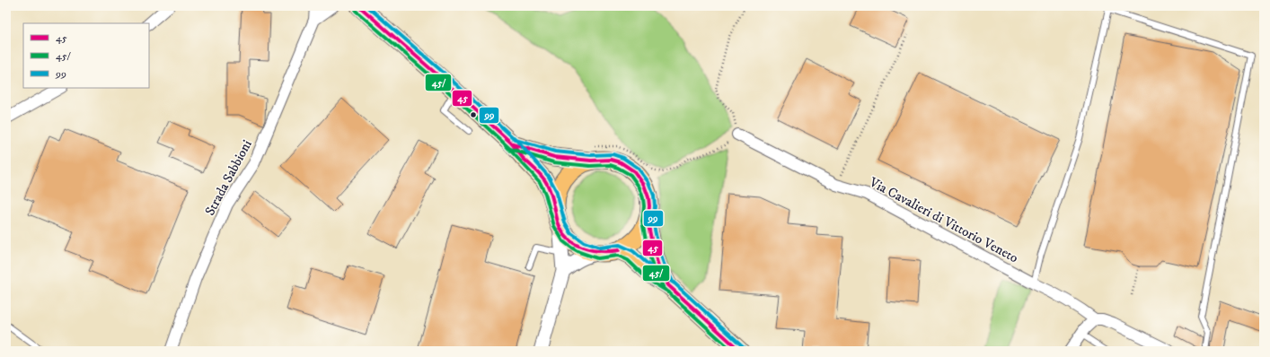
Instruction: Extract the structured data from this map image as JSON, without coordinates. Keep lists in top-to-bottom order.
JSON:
{
  "streets": {
    "street": ["Strada Sabbioni", "Via Cavalieri di Vittorio Veneto"]
  },
  "lines": ["transit line 45", "transit line 99", "transit line 45/"],
  "legend": ["45", "45/", "99"]
}
